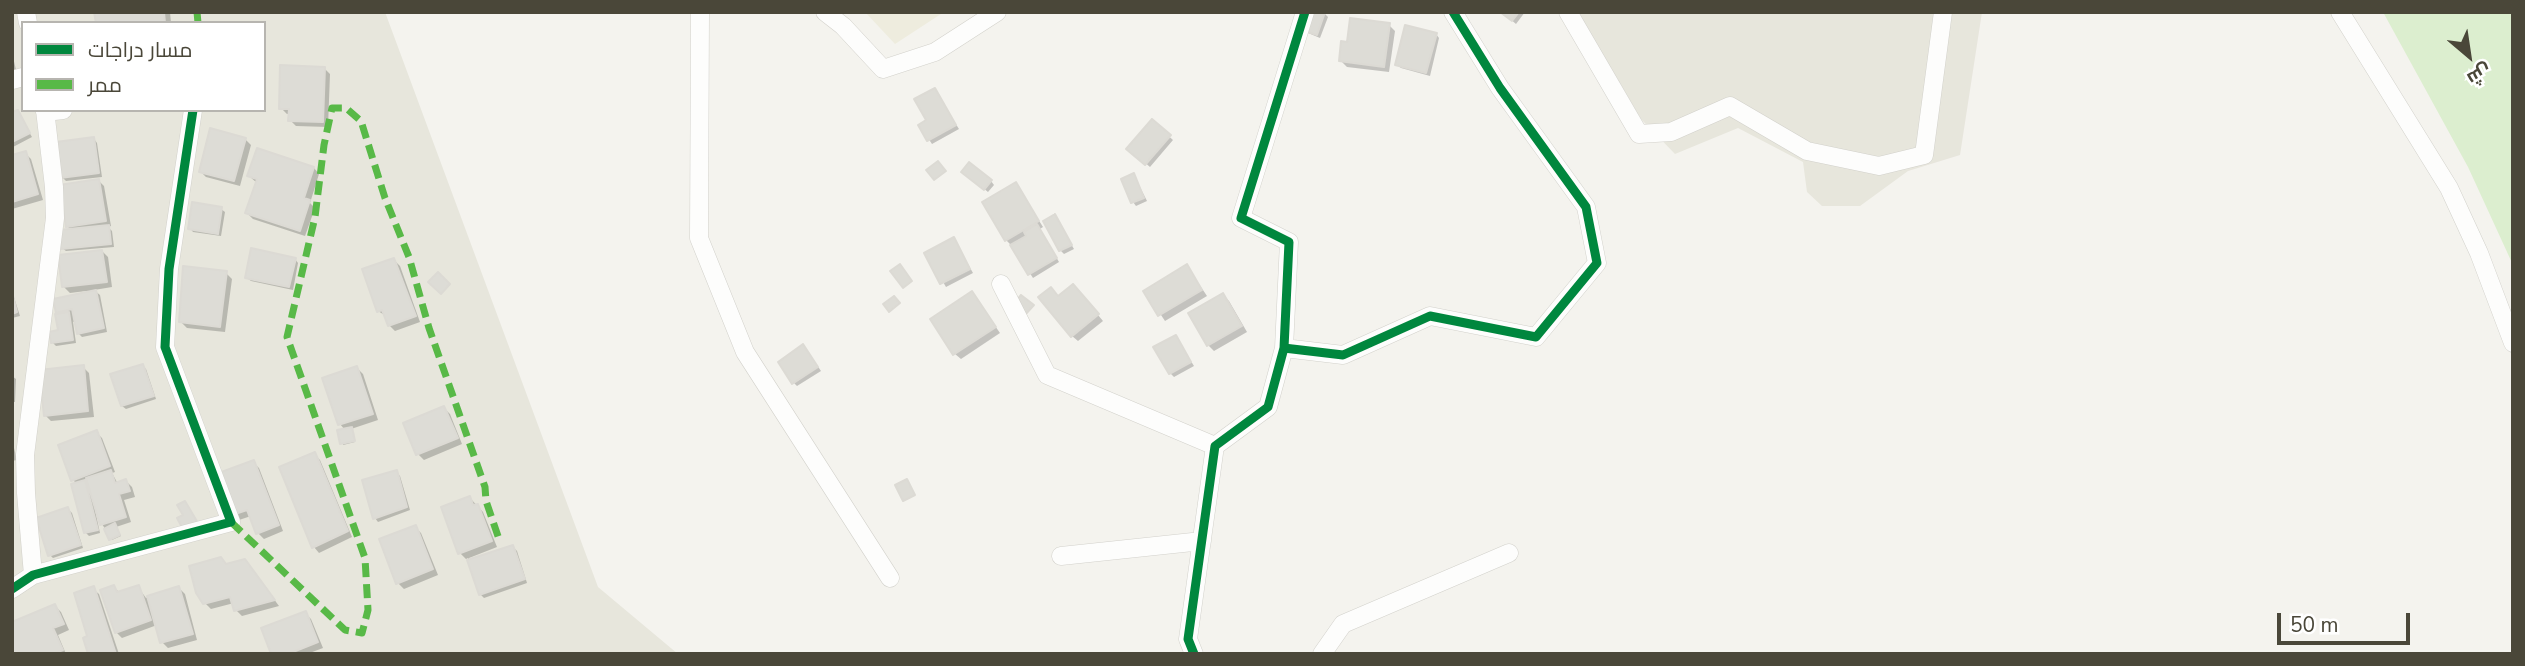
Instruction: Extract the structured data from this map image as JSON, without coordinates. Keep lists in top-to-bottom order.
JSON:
{
  "legend": ["مسار دراجات", "ممر"],
  "scale_bar": "50 m",
  "north": "bottom right"
}
